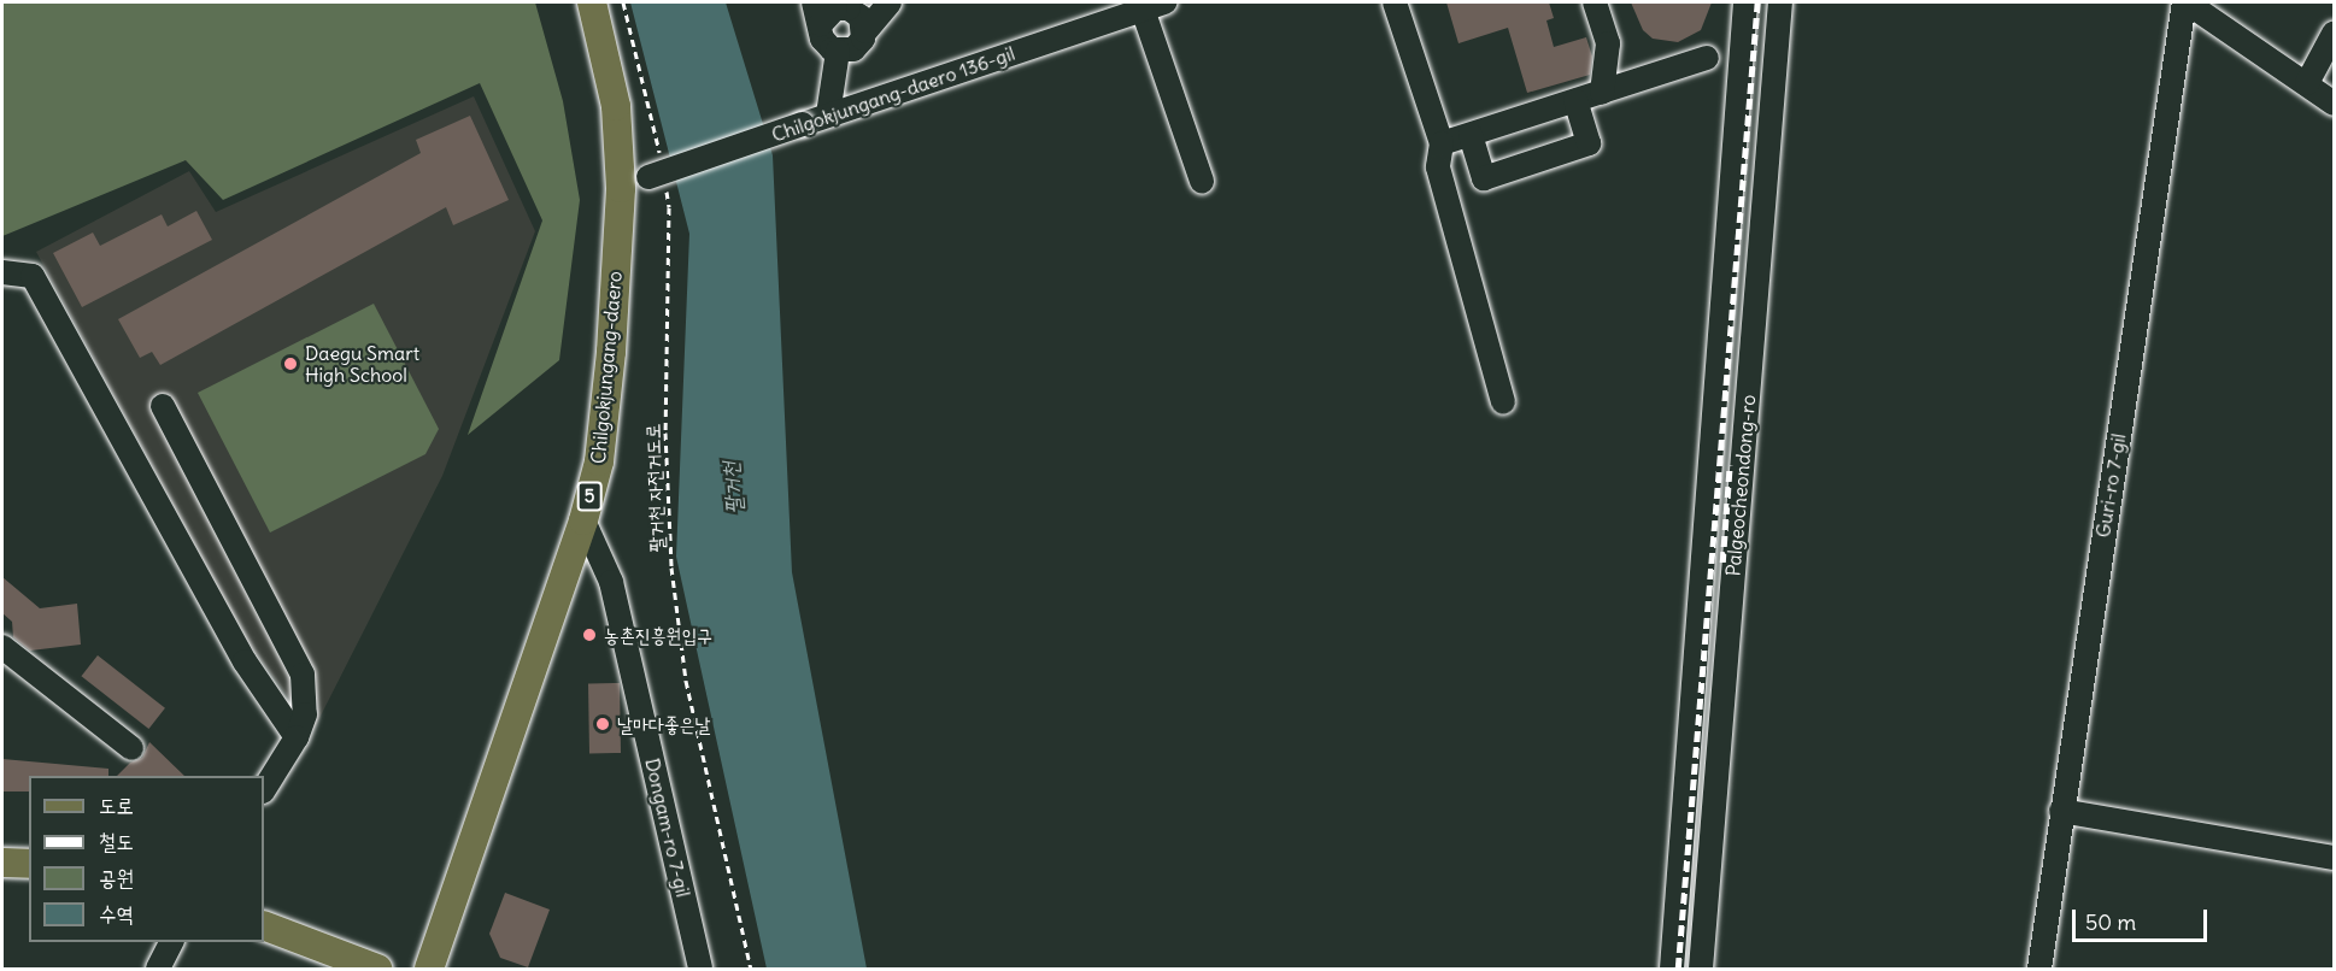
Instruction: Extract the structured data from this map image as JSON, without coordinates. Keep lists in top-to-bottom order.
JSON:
{
  "streets": {
    "main road": ["Chilgokjungang-daero", "5"],
    "street": [
      "Chilgokjungang-daero 136-gil",
      "Palgeocheondong-ro",
      "Guri-ro 7-gil",
      "Dongam-ro 7-gil"
    ],
    "path": ["팔거천 자전거도로"]
  },
  "crossings": [
    ["Chilgokjungang-daero 136-gil", "Chilgokjungang-daero"],
    ["Chilgokjungang-daero 136-gil", "팔거천 자전거도로"],
    ["Chilgokjungang-daero", "Dongam-ro 7-gil"]
  ],
  "water": ["팔거천"],
  "places": ["Daegu Smart High School", "농촌진흥원입구", "날마다좋은날"],
  "legend": [
    "도로",
    "철도",
    "공원",
    "수역"
  ],
  "scale_bar": "50 m"
}
